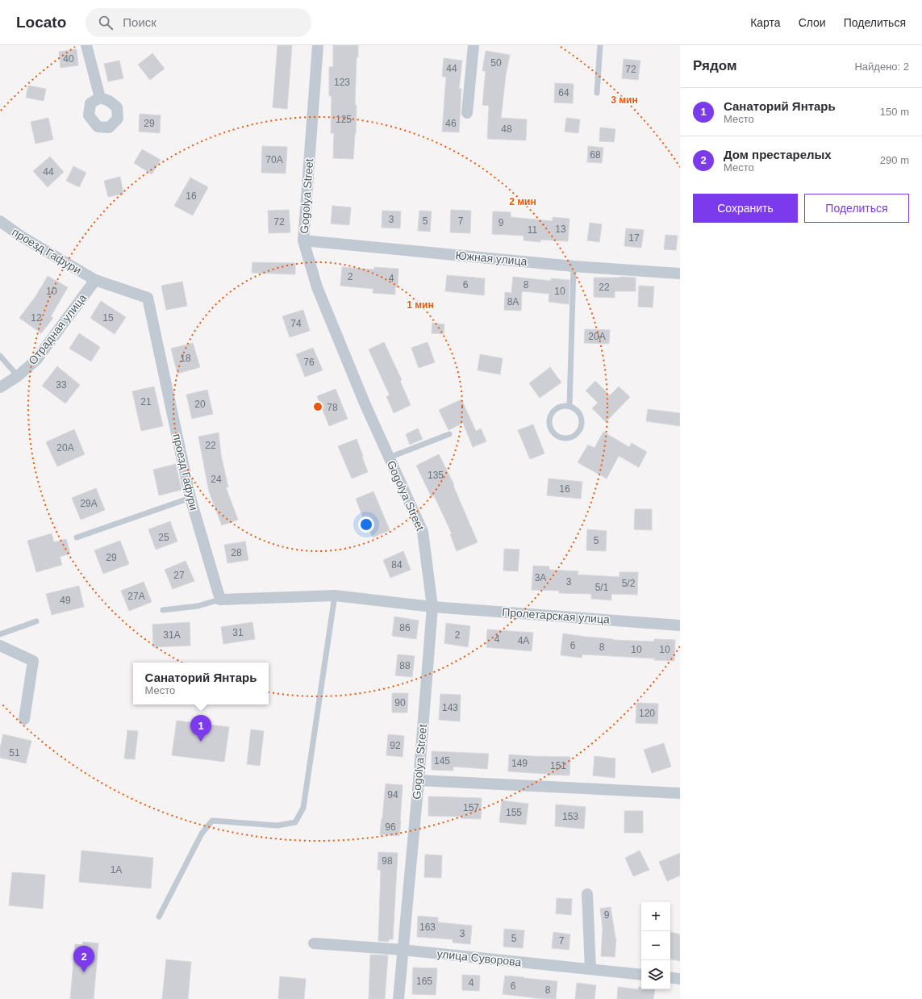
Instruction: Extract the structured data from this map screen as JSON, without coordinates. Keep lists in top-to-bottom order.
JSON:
{
  "streets": {
    "street": [
      "Gogolya Street",
      "проезд Гафури",
      "Южная улица",
      "Отрадная улица",
      "Пролетарская улица",
      "улица Суворова"
    ]
  },
  "crossings": [
    ["Gogolya Street", "Южная улица"],
    ["Gogolya Street", "Пролетарская улица"],
    ["Gogolya Street", "улица Суворова"],
    ["проезд Гафури", "Отрадная улица"]
  ],
  "house_numbers": [
    "40",
    "50",
    "44",
    "72",
    "123",
    "64",
    "125",
    "29",
    "46",
    "48",
    "68",
    "70А",
    "44",
    "16",
    "3",
    "5",
    "7",
    "72",
    "9",
    "13",
    "11",
    "17",
    "2",
    "4",
    "6",
    "8",
    "22",
    "10",
    "10",
    "8А",
    "12",
    "15",
    "74",
    "20А",
    "18",
    "76",
    "33",
    "21",
    "20",
    "78",
    "22",
    "20А",
    "135",
    "24",
    "16",
    "29А",
    "25",
    "5",
    "28",
    "29",
    "84",
    "27",
    "3А",
    "3",
    "5/2",
    "5/1",
    "27А",
    "49",
    "86",
    "31",
    "31А",
    "2",
    "4",
    "4А",
    "6",
    "8",
    "10",
    "10",
    "88",
    "90",
    "143",
    "120",
    "92",
    "51",
    "145",
    "149",
    "151",
    "94",
    "157",
    "155",
    "153",
    "96",
    "98",
    "1А",
    "9",
    "163",
    "3",
    "5",
    "7",
    "165",
    "4",
    "6",
    "8"
  ],
  "page": {
    "header": "Locato",
    "search": "Поиск",
    "nav": ["Карта", "Слои", "Поделиться"],
    "heading": ["Рядом", "Найдено: 2"],
    "list": [
      {
        "mark": "1",
        "name": "Санаторий Янтарь",
        "note": "Место",
        "value": "150 m"
      },
      {
        "mark": "2",
        "name": "Дом престарелых",
        "note": "Место",
        "value": "290 m"
      }
    ],
    "buttons": ["Сохранить", "Поделиться"],
    "popup": ["Санаторий Янтарь", "Место"],
    "pins": ["1", "2"],
    "map_buttons": ["+", "−"]
  },
  "rings": ["3 мин", "2 мин", "1 мин"]
}
